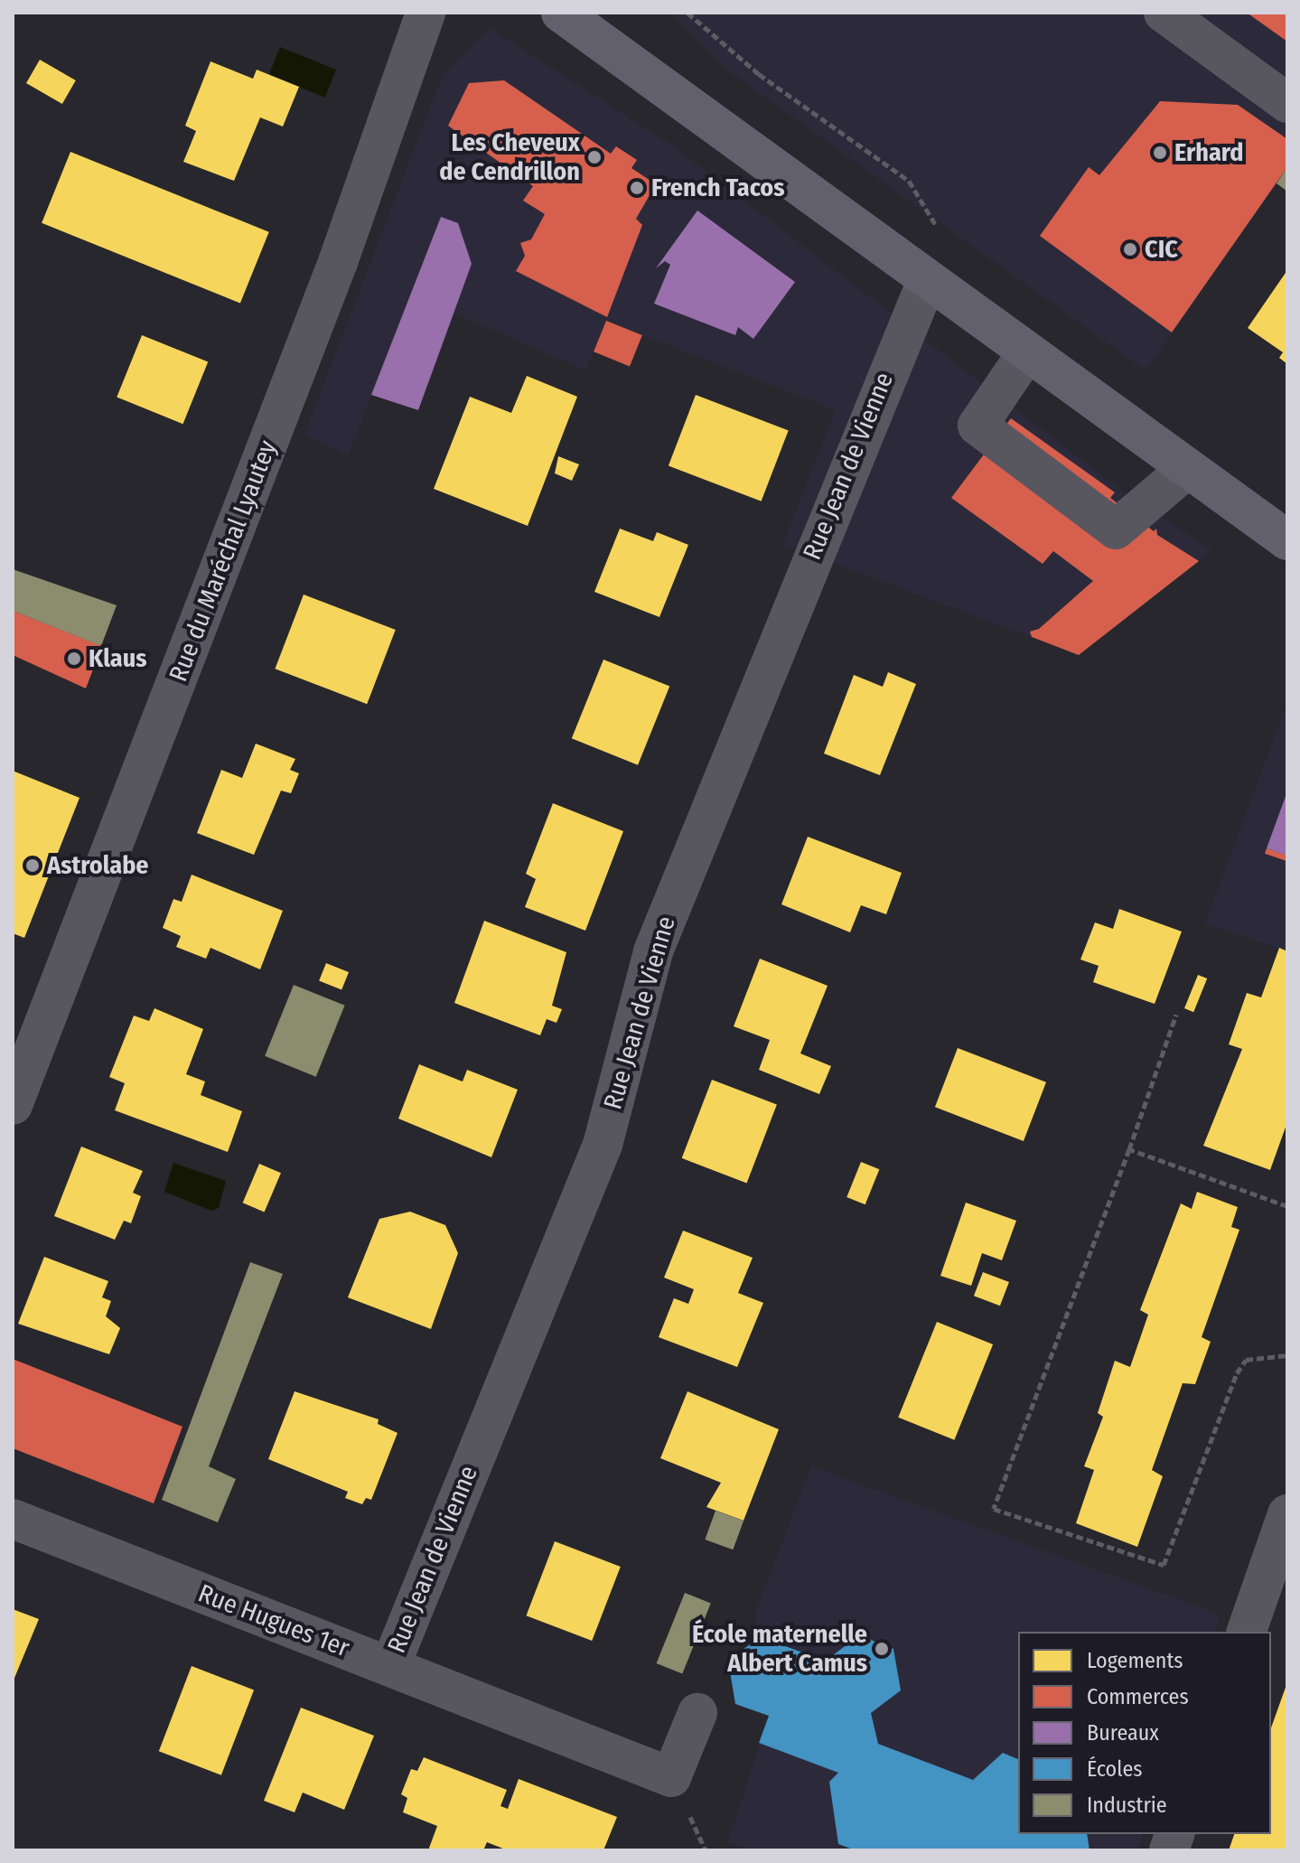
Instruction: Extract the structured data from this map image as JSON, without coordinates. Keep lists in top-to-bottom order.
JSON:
{
  "streets": {
    "street": ["Rue Jean de Vienne", "Rue du Maréchal Lyautey", "Rue Hugues 1er"]
  },
  "crossings": [
    ["Rue Jean de Vienne", "Rue Hugues 1er"]
  ],
  "places": [
    "Erhard",
    "Les Cheveux de Cendrillon",
    "French Tacos",
    "CIC",
    "Klaus",
    "Astrolabe",
    "École maternelle Albert Camus"
  ],
  "legend": [
    "Logements",
    "Commerces",
    "Bureaux",
    "Écoles",
    "Industrie"
  ]
}
